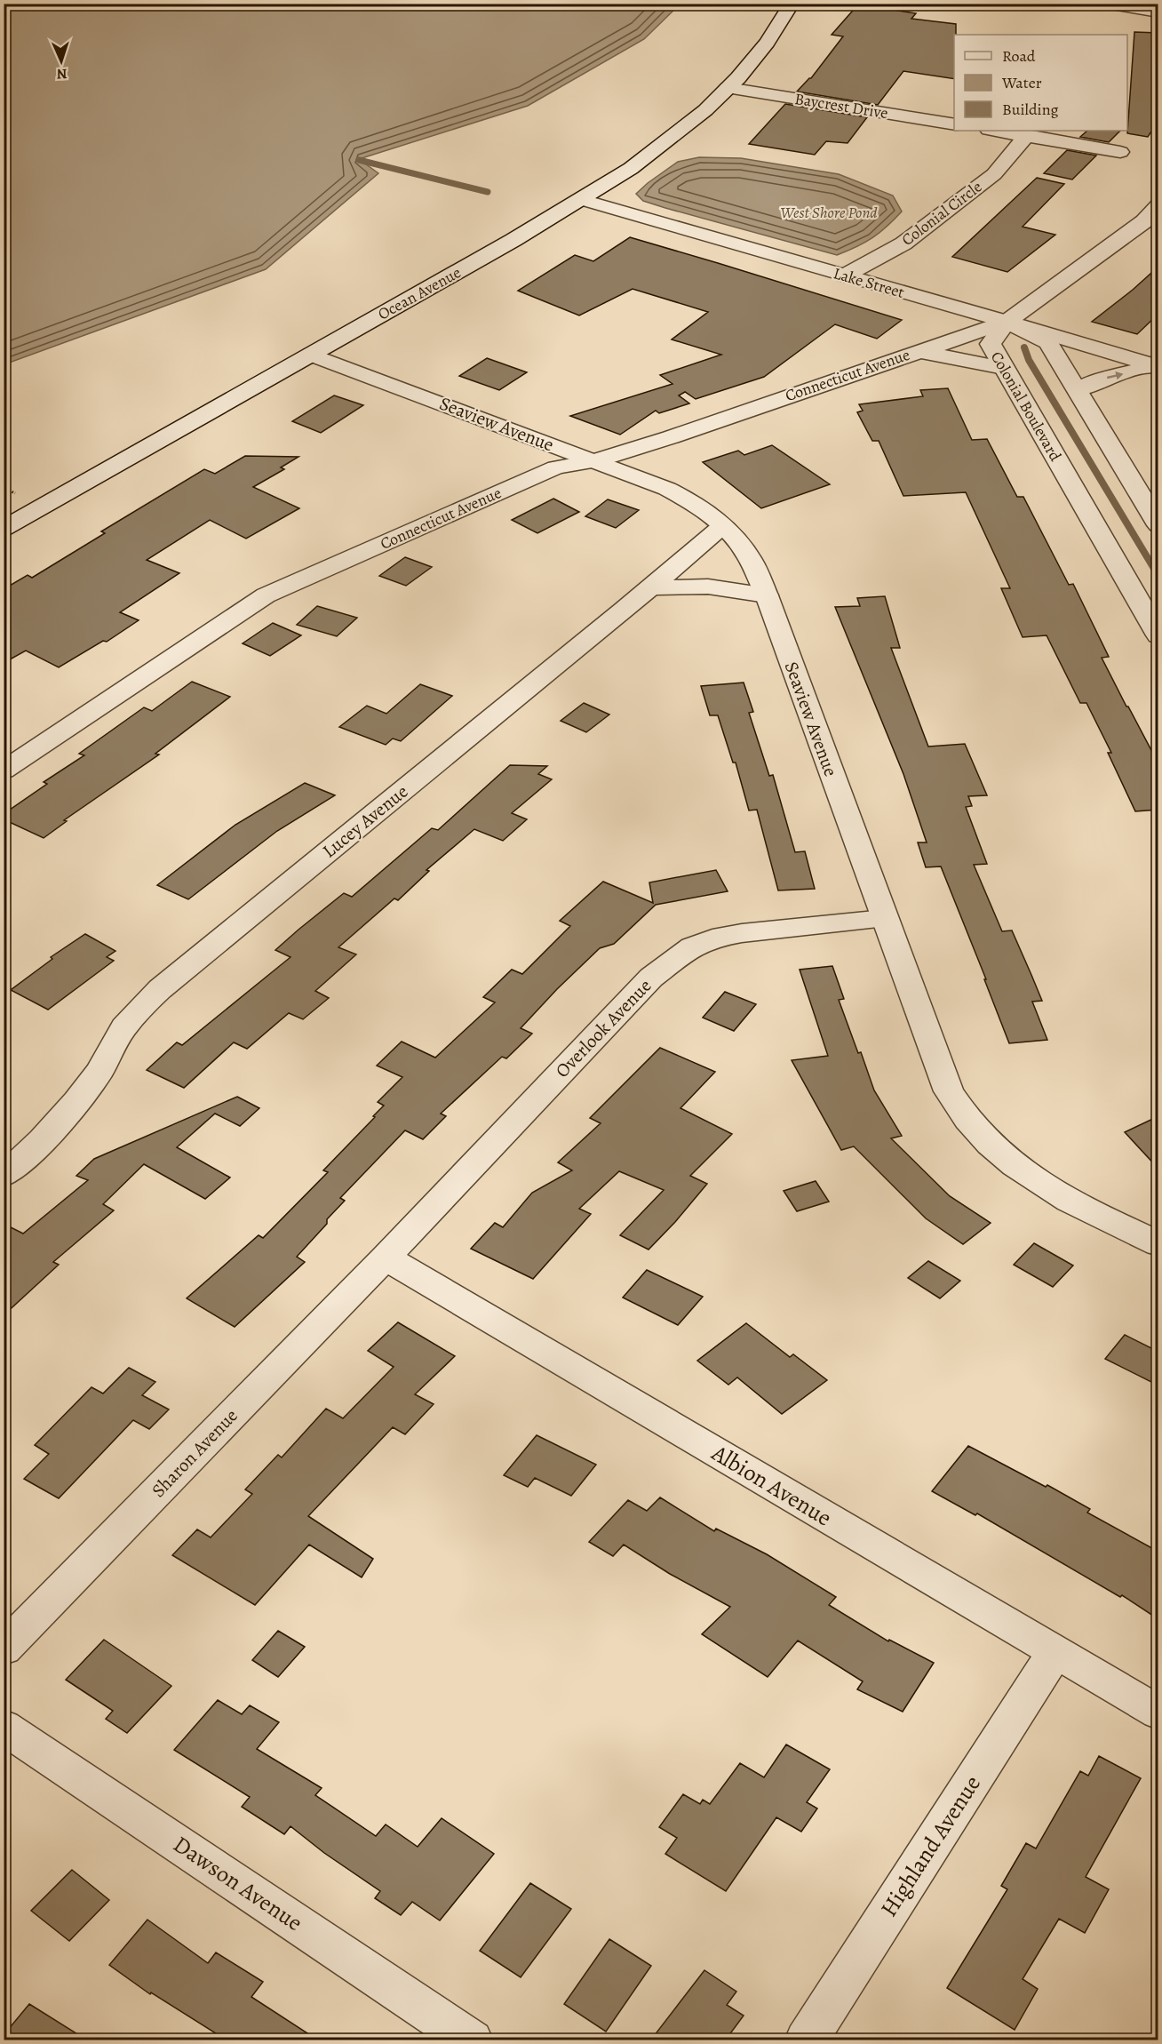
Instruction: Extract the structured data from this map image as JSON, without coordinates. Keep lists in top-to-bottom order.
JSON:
{
  "streets": {
    "street": [
      "Baycrest Drive",
      "Colonial Circle",
      "Lake Street",
      "Ocean Avenue",
      "Connecticut Avenue",
      "Colonial Boulevard",
      "Seaview Avenue",
      "Lucey Avenue",
      "Overlook Avenue",
      "Sharon Avenue",
      "Albion Avenue",
      "Highland Avenue",
      "Dawson Avenue"
    ]
  },
  "crossings": [
    ["Baycrest Drive", "Ocean Avenue"],
    ["Colonial Circle", "Lake Street"],
    ["Lake Street", "Ocean Avenue"],
    ["Lake Street", "Connecticut Avenue"],
    ["Lake Street", "Colonial Boulevard"],
    ["Ocean Avenue", "Seaview Avenue"],
    ["Connecticut Avenue", "Colonial Boulevard"],
    ["Connecticut Avenue", "Seaview Avenue"],
    ["Seaview Avenue", "Lucey Avenue"],
    ["Seaview Avenue", "Overlook Avenue"],
    ["Overlook Avenue", "Sharon Avenue"],
    ["Overlook Avenue", "Albion Avenue"],
    ["Sharon Avenue", "Albion Avenue"],
    ["Albion Avenue", "Highland Avenue"]
  ],
  "water": ["West Shore Pond"],
  "legend": ["Road", "Water", "Building"],
  "north": "bottom"
}
